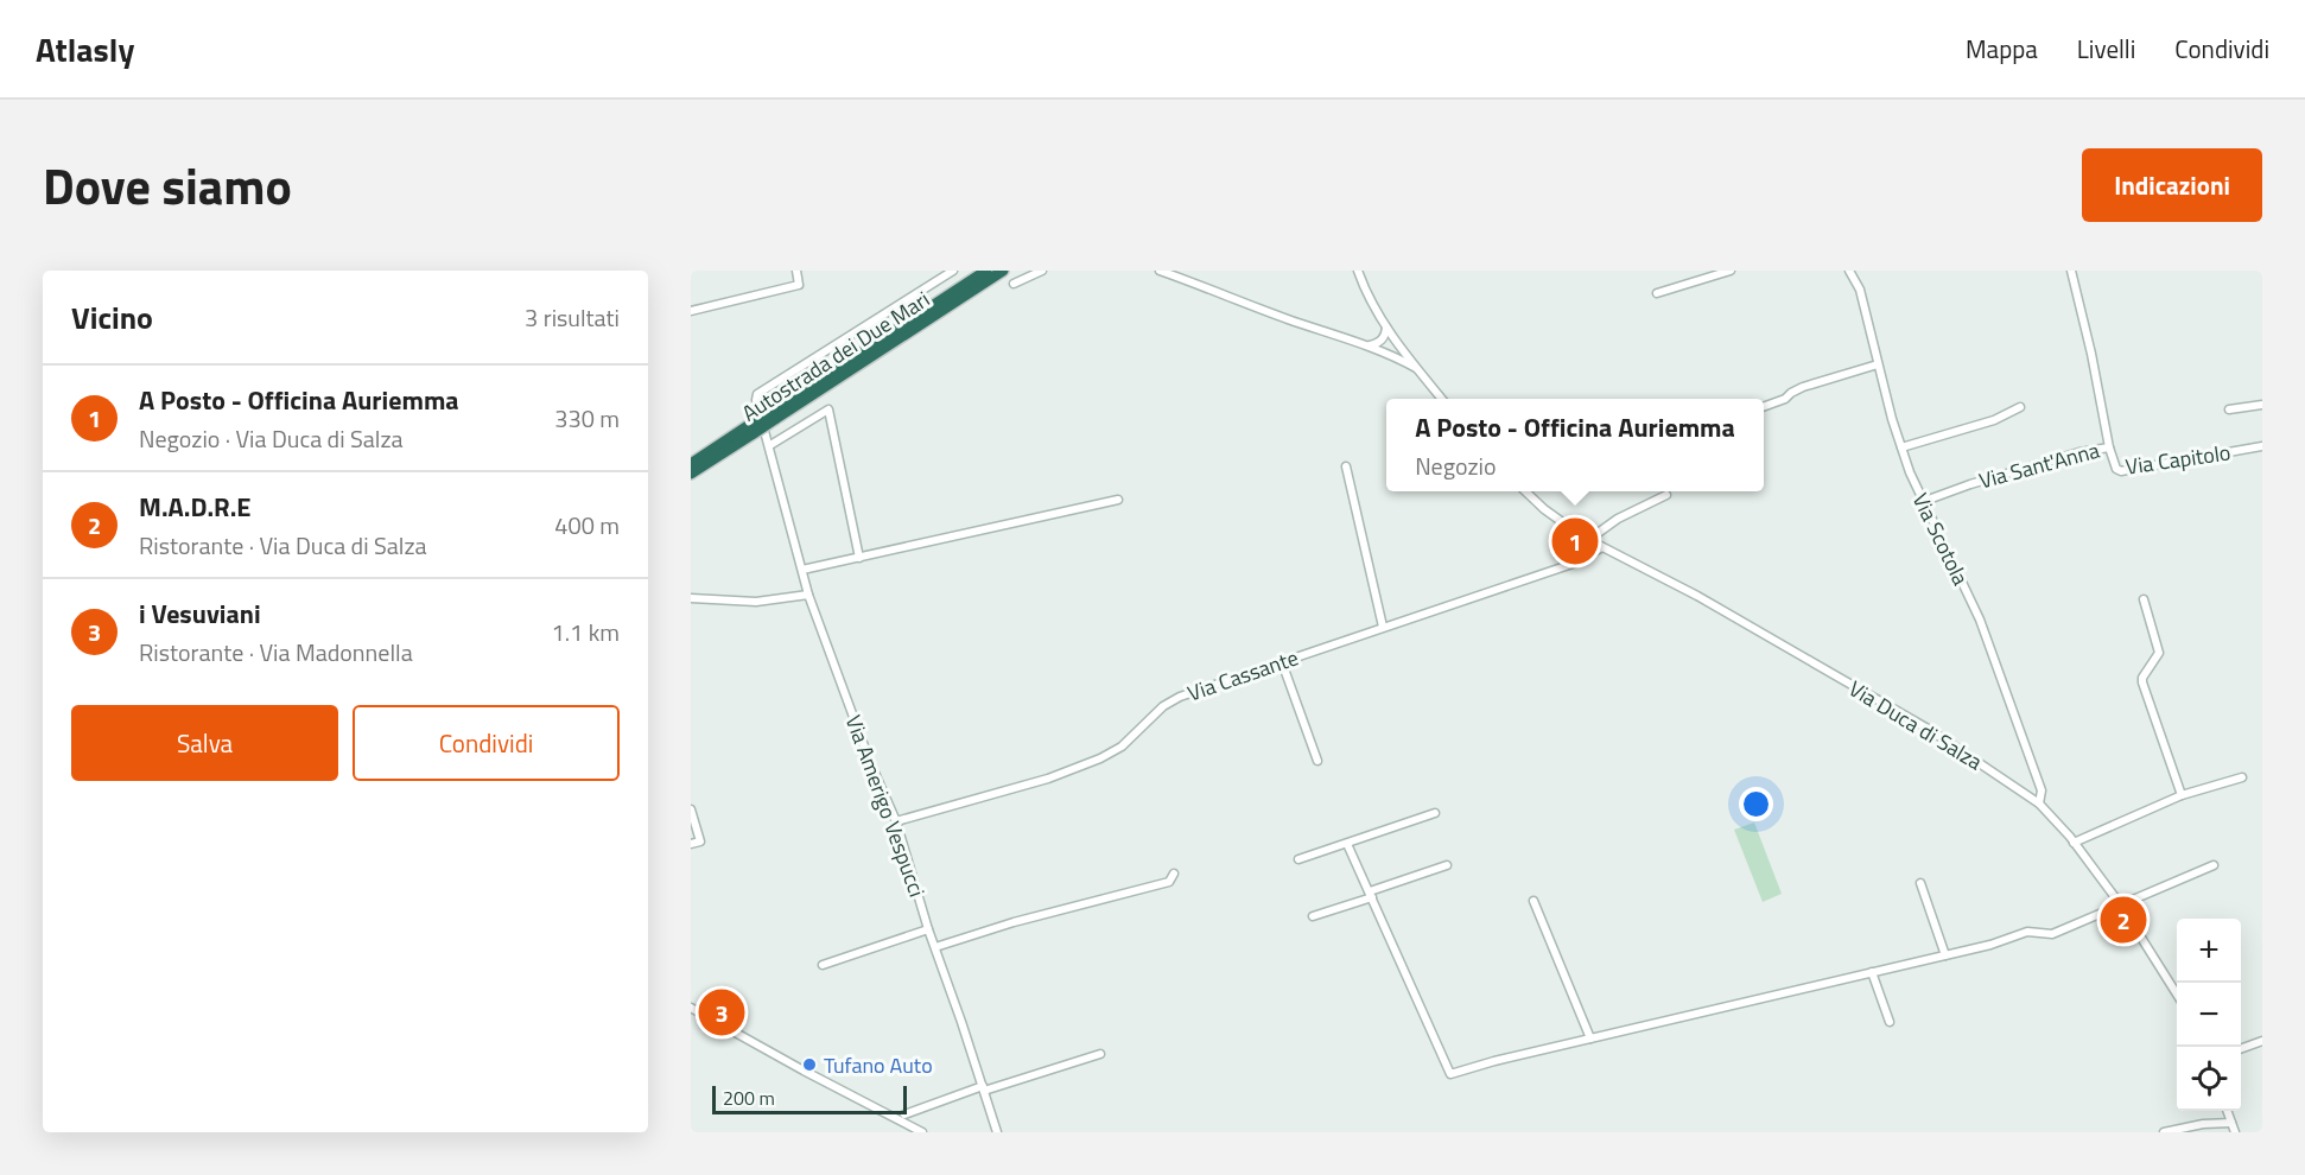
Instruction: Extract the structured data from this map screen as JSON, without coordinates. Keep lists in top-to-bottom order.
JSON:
{
  "streets": {
    "highway": ["Autostrada dei Due Mari"],
    "street": [
      "Via Capitolo",
      "Via Sant'Anna",
      "Via Scotola",
      "Via Cassante",
      "Via Duca di Salza",
      "Via Amerigo Vespucci"
    ]
  },
  "crossings": [
    ["Via Capitolo", "Via Sant'Anna"],
    ["Via Sant'Anna", "Via Scotola"],
    ["Via Scotola", "Via Duca di Salza"],
    ["Via Cassante", "Via Duca di Salza"],
    ["Via Cassante", "Via Amerigo Vespucci"]
  ],
  "places": ["Tufano Auto"],
  "scale_bar": "200 m",
  "page": {
    "header": "Atlasly",
    "nav": ["Mappa", "Livelli", "Condividi"],
    "title": "Dove siamo",
    "buttons": [
      "Indicazioni",
      ["Salva", "Condividi"]
    ],
    "heading": ["Vicino", "3 risultati"],
    "list": [
      {
        "mark": "1",
        "name": "A Posto - Officina Auriemma",
        "note": "Negozio · Via Duca di Salza",
        "value": "330 m"
      },
      {
        "mark": "2",
        "name": "M.A.D.R.E",
        "note": "Ristorante · Via Duca di Salza",
        "value": "400 m"
      },
      {
        "mark": "3",
        "name": "i Vesuviani",
        "note": "Ristorante · Via Madonnella",
        "value": "1.1 km"
      }
    ],
    "popup": ["A Posto - Officina Auriemma", "Negozio"],
    "pins": ["1", "2", "3"],
    "map_buttons": ["+", "−"],
    "scale": "200 m"
  }
}
